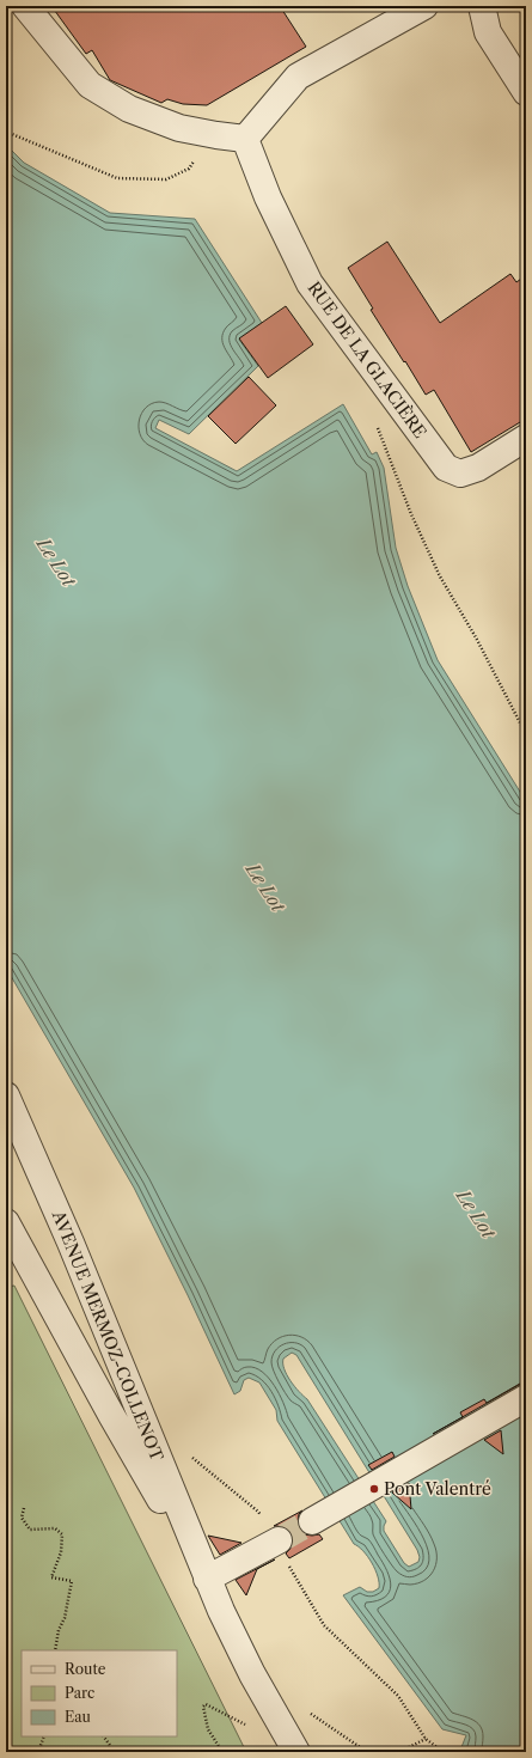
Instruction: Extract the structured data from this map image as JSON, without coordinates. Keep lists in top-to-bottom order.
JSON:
{
  "streets": {
    "street": ["RUE DE LA GLACIÈRE", "AVENUE MERMOZ-COLLENOT"]
  },
  "water": ["Le Lot"],
  "places": ["Pont Valentré"],
  "legend": ["Route", "Parc", "Eau"]
}
